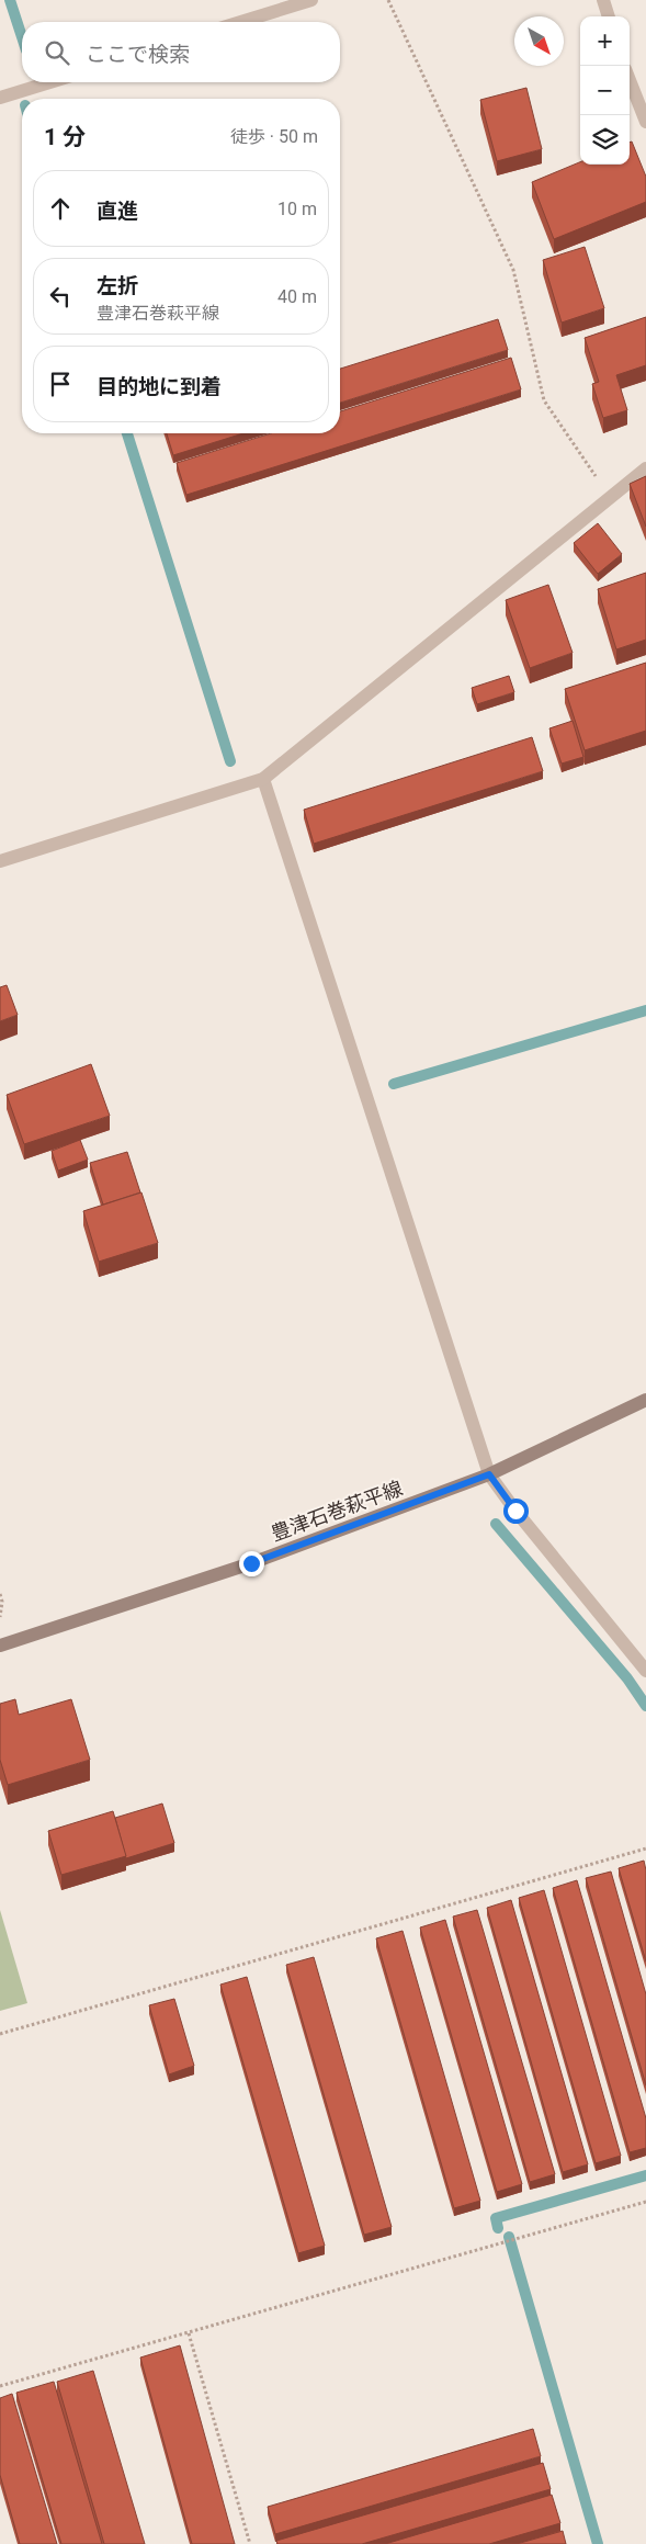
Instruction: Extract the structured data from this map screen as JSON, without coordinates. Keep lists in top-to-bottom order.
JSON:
{
  "streets": {
    "main road": ["豊津石巻萩平線"]
  },
  "north": "bottom right",
  "page": {
    "map_buttons": ["+", "−"],
    "search": "ここで検索",
    "heading": ["1 分", "徒歩 · 50 m"],
    "list": [
      ["直進", "10 m"],
      ["左折", "豊津石巻萩平線", "40 m"],
      "目的地に到着"
    ]
  }
}
